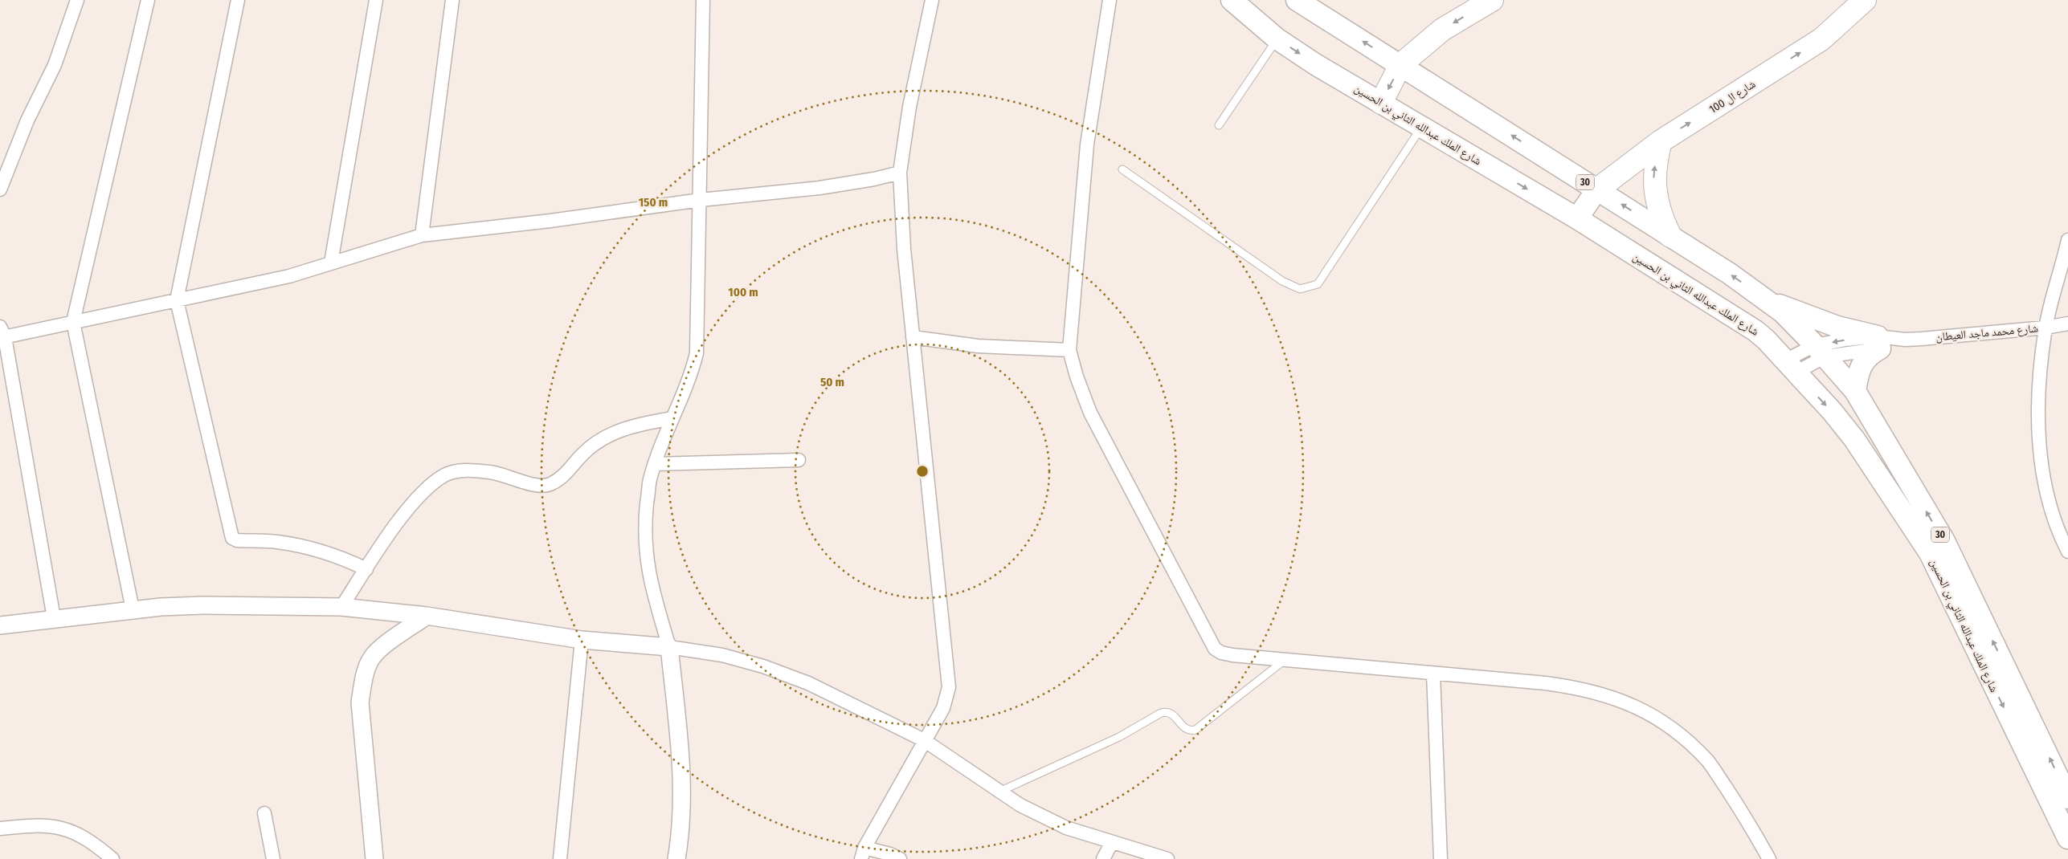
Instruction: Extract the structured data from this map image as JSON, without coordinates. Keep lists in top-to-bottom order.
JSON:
{
  "streets": {
    "highway": ["شارع ال 100"],
    "main road": ["شارع الملك عبدالله الثاني بن الحسين", "30"],
    "street": ["شارع محمد ماجد العيطان"]
  },
  "crossings": [
    ["شارع ال 100", "شارع الملك عبدالله الثاني بن الحسين"],
    ["شارع الملك عبدالله الثاني بن الحسين", "شارع محمد ماجد العيطان"]
  ],
  "one_way": ["شارع ال 100"],
  "rings": ["150 m", "100 m", "50 m"]
}
